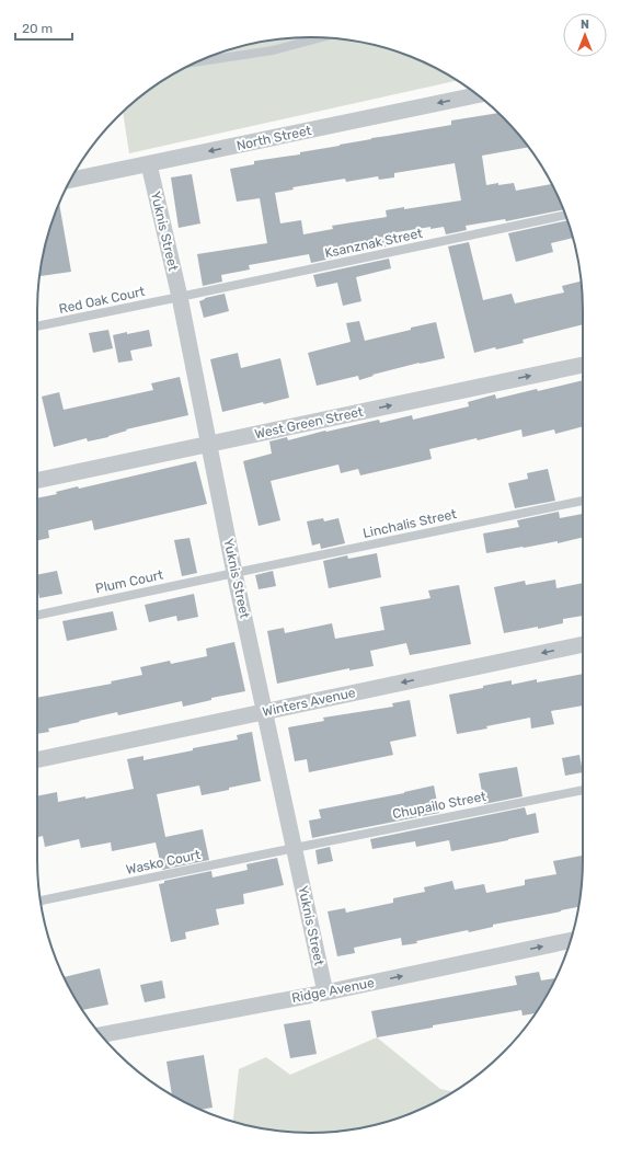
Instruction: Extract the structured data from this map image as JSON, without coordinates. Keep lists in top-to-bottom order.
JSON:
{
  "streets": {
    "street": [
      "North Street",
      "Yuknis Street",
      "West Green Street",
      "Winters Avenue",
      "Ridge Avenue"
    ],
    "lane": [
      "Ksanznak Street",
      "Red Oak Court",
      "Linchalis Street",
      "Plum Court",
      "Chupailo Street",
      "Wasko Court"
    ]
  },
  "crossings": [
    ["North Street", "Yuknis Street"],
    ["Yuknis Street", "Ksanznak Street"],
    ["Yuknis Street", "Red Oak Court"],
    ["Yuknis Street", "West Green Street"],
    ["Yuknis Street", "Linchalis Street"],
    ["Yuknis Street", "Plum Court"],
    ["Yuknis Street", "Winters Avenue"],
    ["Yuknis Street", "Chupailo Street"],
    ["Yuknis Street", "Wasko Court"],
    ["Yuknis Street", "Ridge Avenue"],
    ["Ksanznak Street", "Red Oak Court"],
    ["Linchalis Street", "Plum Court"],
    ["Chupailo Street", "Wasko Court"]
  ],
  "one_way": [
    "North Street",
    "West Green Street",
    "Winters Avenue",
    "Ridge Avenue"
  ],
  "scale_bar": "20 m",
  "north": "top"
}
